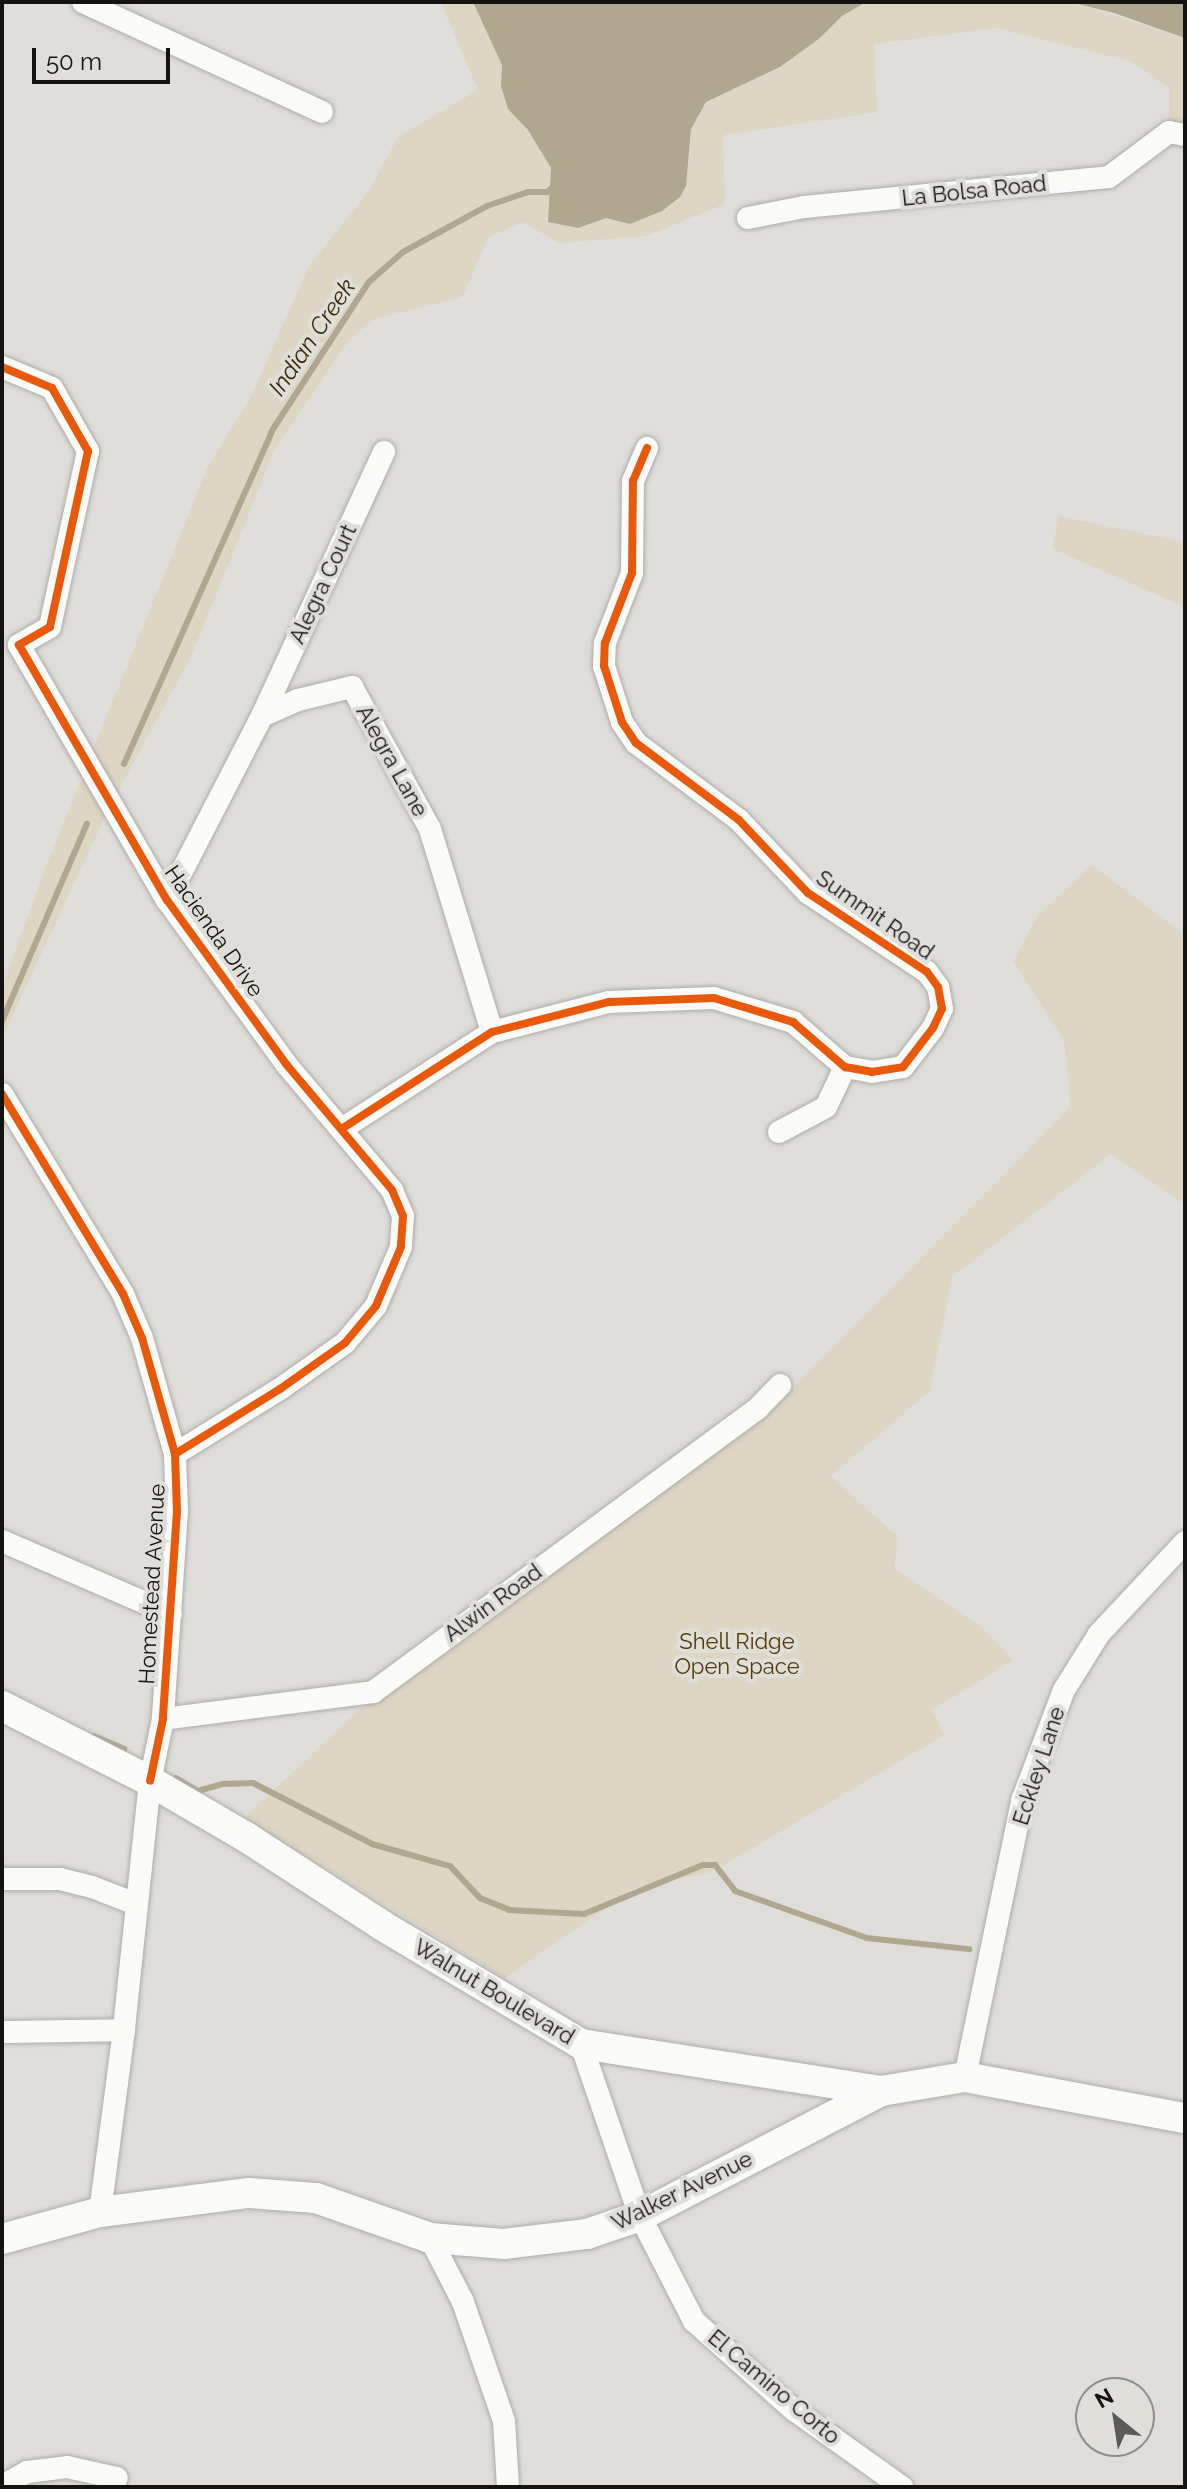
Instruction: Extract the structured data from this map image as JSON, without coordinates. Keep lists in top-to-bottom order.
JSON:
{
  "streets": {
    "street": [
      "La Bolsa Road",
      "Alegra Court",
      "Alegra Lane",
      "Summit Road",
      "Hacienda Drive",
      "Homestead Avenue",
      "Alwin Road",
      "Eckley Lane",
      "Walnut Boulevard",
      "Walker Avenue",
      "El Camino Corto"
    ]
  },
  "crossings": [
    ["Alegra Court", "Alegra Lane"],
    ["Hacienda Drive", "Homestead Avenue"],
    ["Homestead Avenue", "Alwin Road"],
    ["Homestead Avenue", "Walnut Boulevard"],
    ["Homestead Avenue", "Walker Avenue"],
    ["Eckley Lane", "Walnut Boulevard"],
    ["Walnut Boulevard", "Walker Avenue"],
    ["Walnut Boulevard", "El Camino Corto"],
    ["Walker Avenue", "El Camino Corto"]
  ],
  "water": ["Indian Creek"],
  "parks": ["Shell Ridge Open Space"],
  "scale_bar": "50 m",
  "north": "top left"
}
